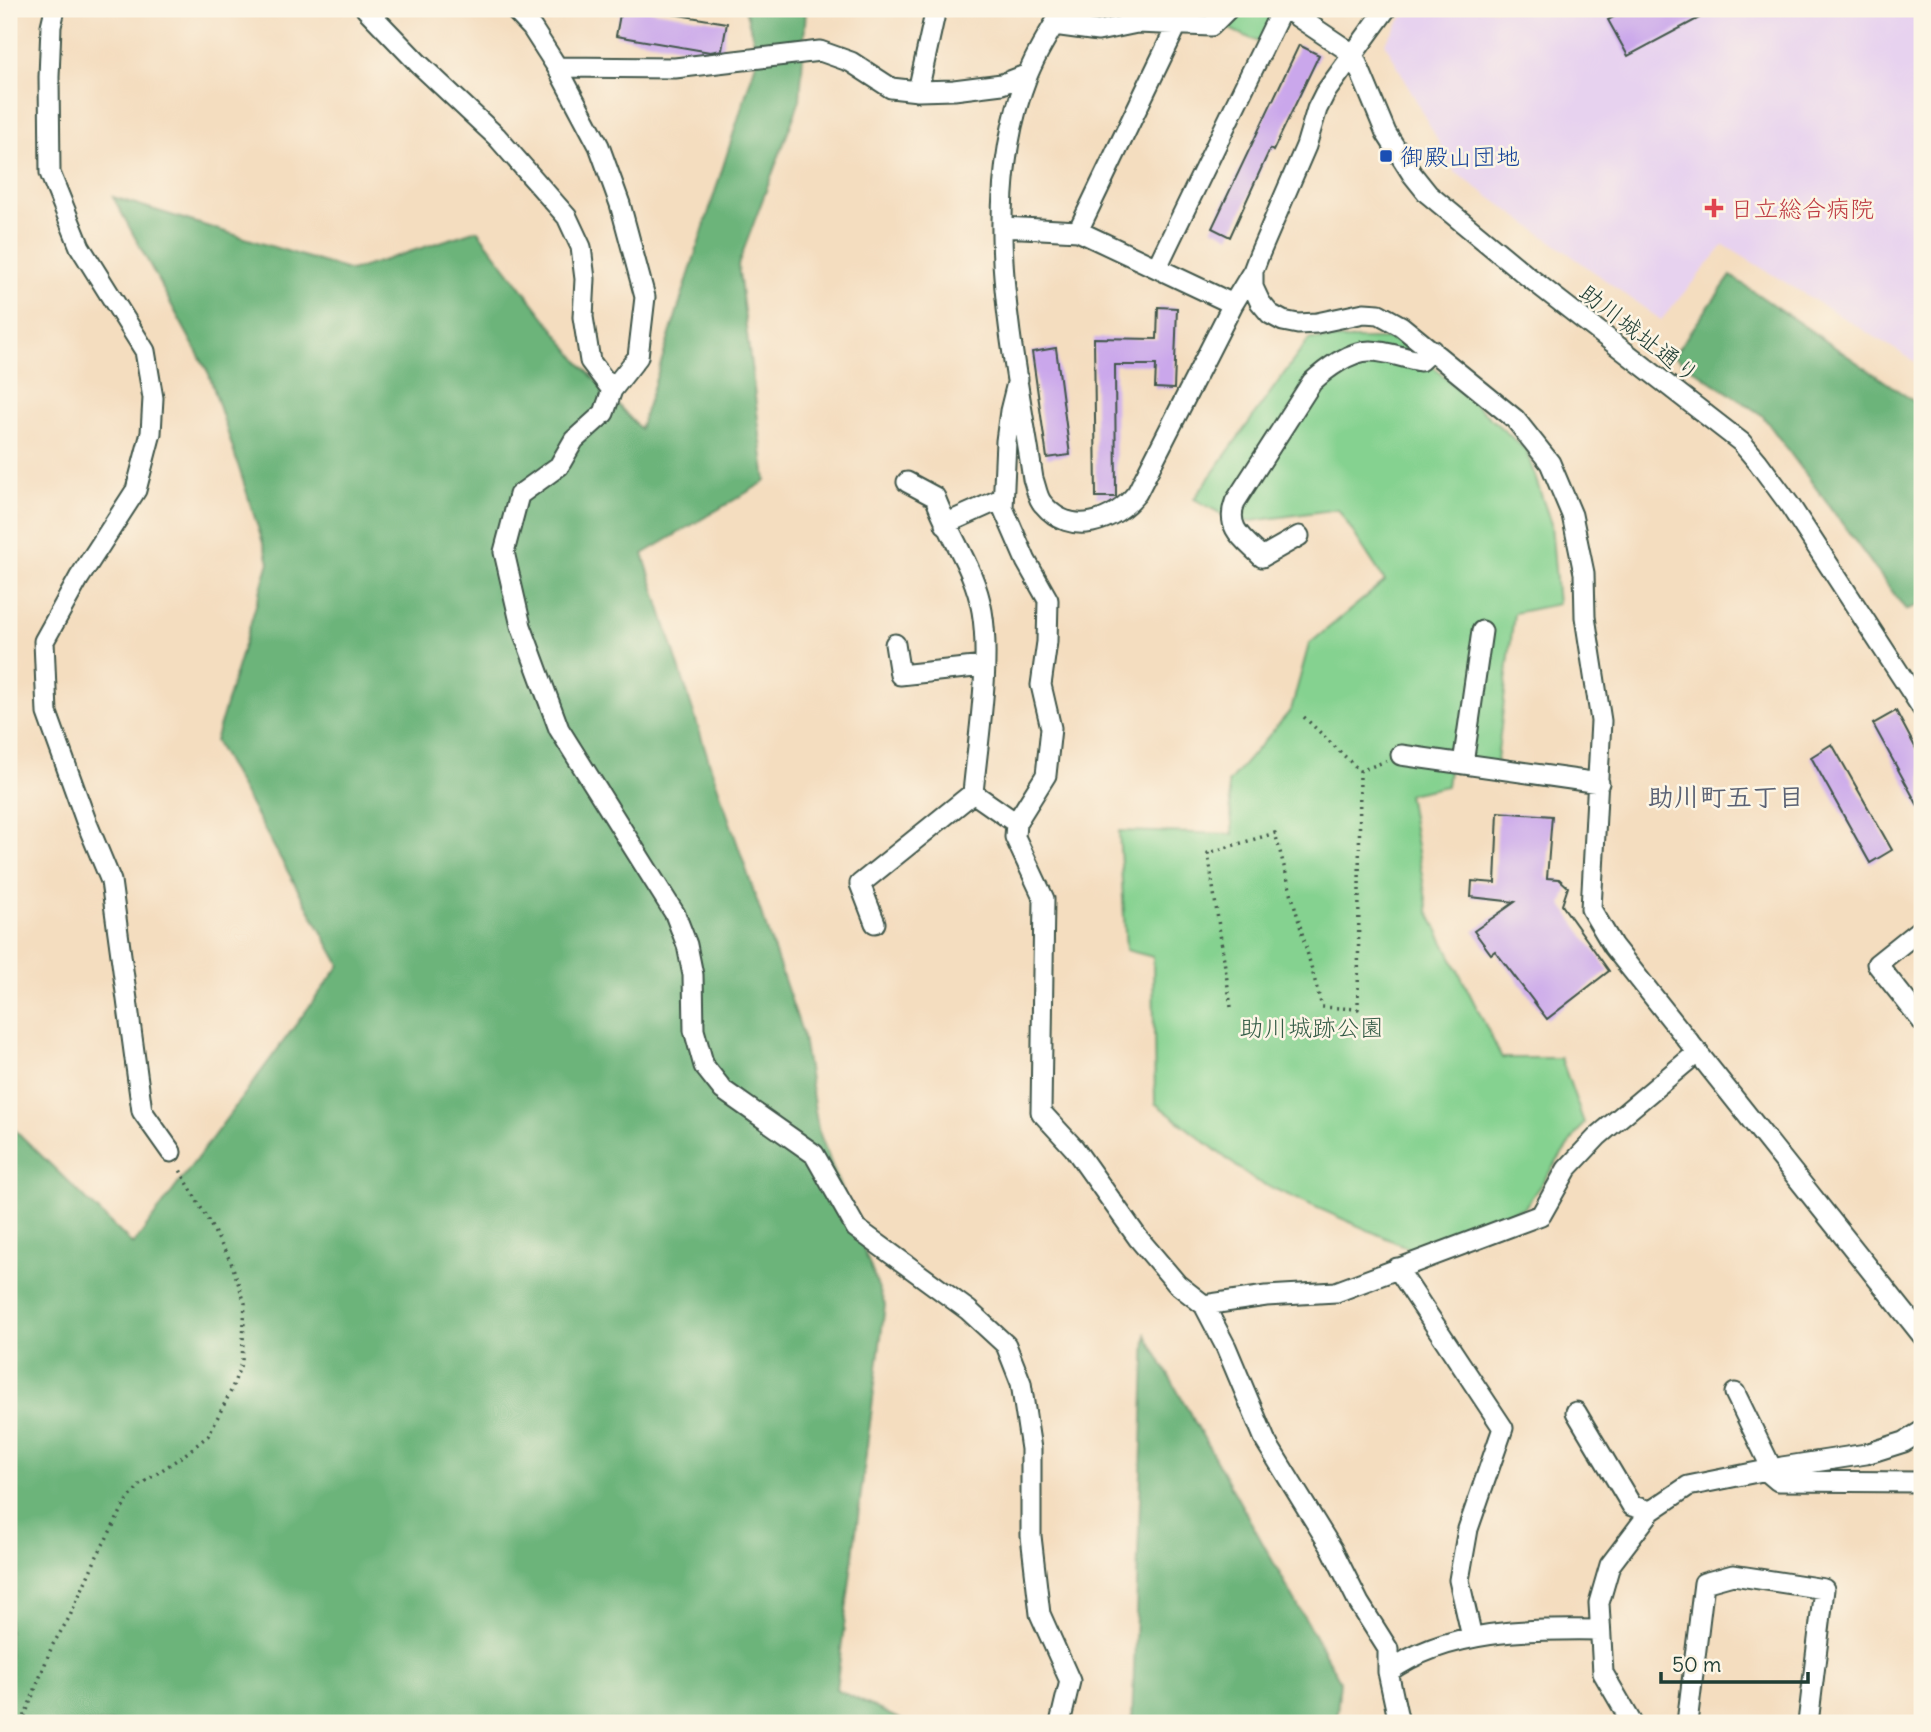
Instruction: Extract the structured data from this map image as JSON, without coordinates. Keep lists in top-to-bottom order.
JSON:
{
  "streets": {
    "street": ["助川城址通り"]
  },
  "districts": ["助川町五丁目"],
  "parks": ["助川城跡公園"],
  "places": {
    "transit": ["御殿山団地"],
    "health": ["日立総合病院"]
  },
  "scale_bar": "50 m"
}
